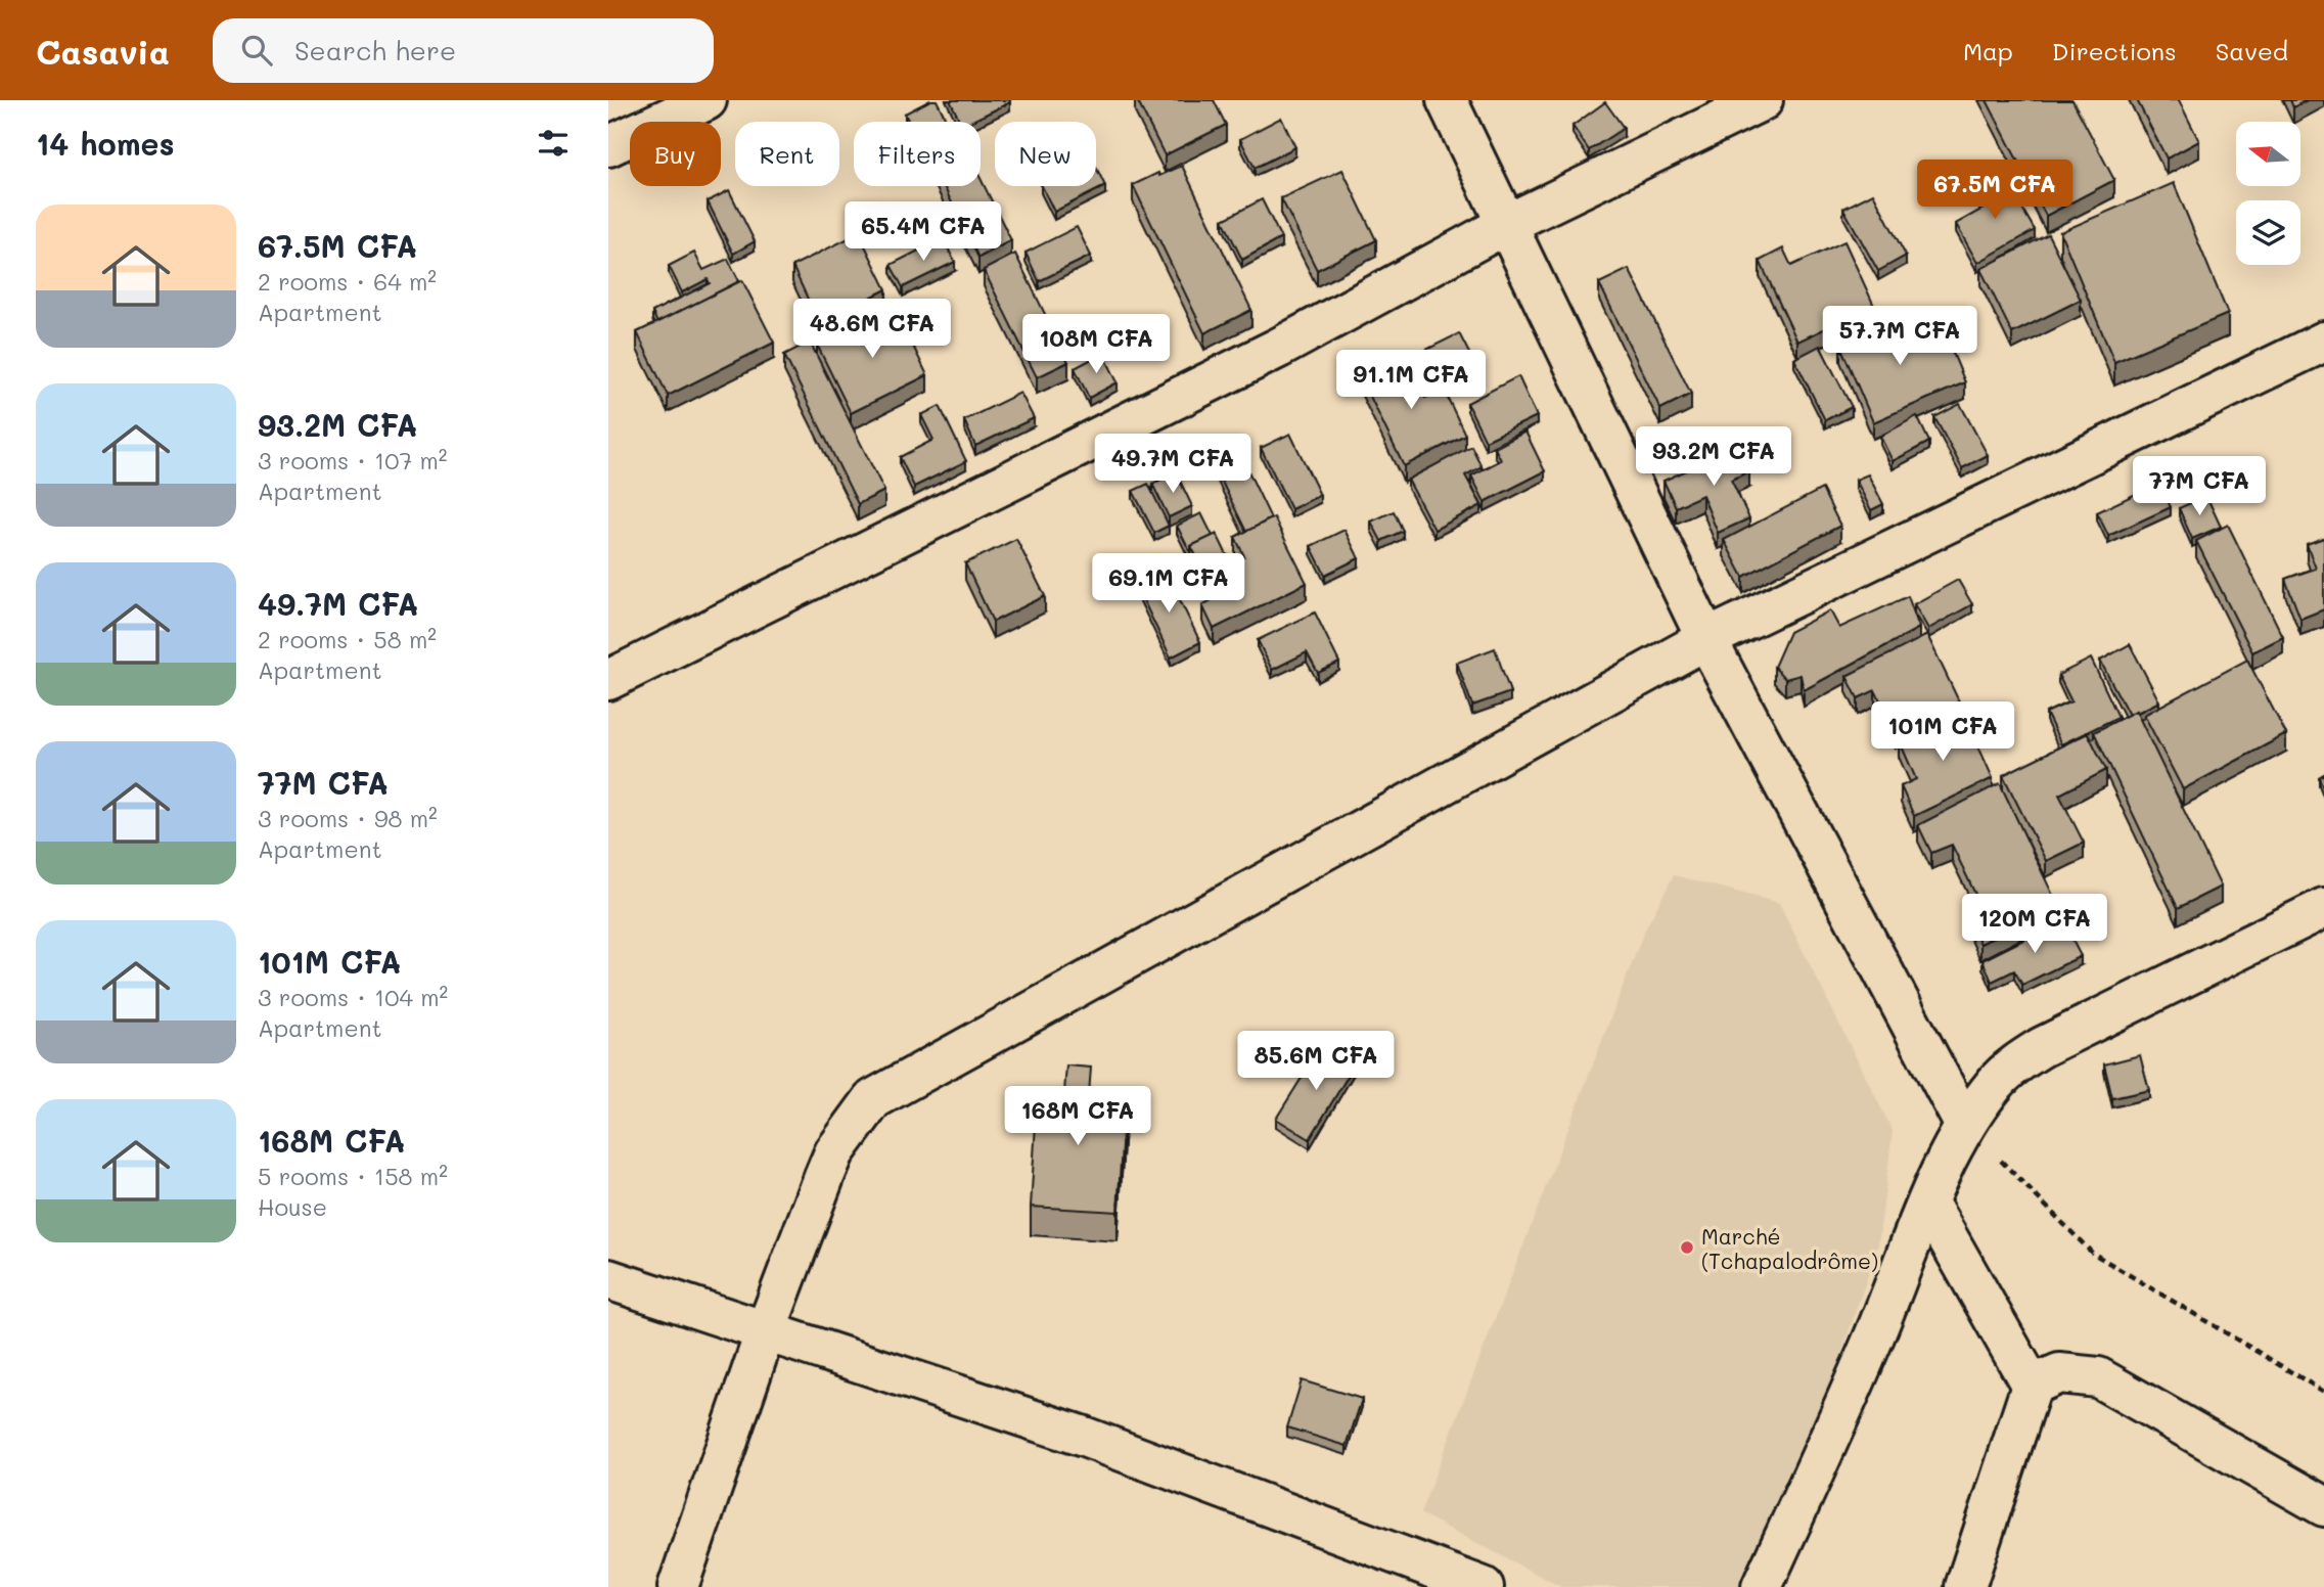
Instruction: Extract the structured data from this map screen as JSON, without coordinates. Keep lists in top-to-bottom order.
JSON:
{
  "places": ["Marché (Tchapalodrôme)"],
  "north": "left",
  "page": {
    "header": "Casavia",
    "search": "Search here",
    "nav": ["Map", "Directions", "Saved"],
    "heading": "14 homes",
    "chip": [
      "Buy",
      "Rent",
      "Filters",
      "New"
    ],
    "price": [
      "67.5M CFA",
      "65.4M CFA",
      "48.6M CFA",
      "57.7M CFA",
      "108M CFA",
      "91.1M CFA",
      "93.2M CFA",
      "49.7M CFA",
      "77M CFA",
      "69.1M CFA",
      "101M CFA",
      "120M CFA",
      "85.6M CFA",
      "168M CFA"
    ],
    "list": [
      {
        "name": "67.5M CFA",
        "note": "2 rooms · 64 m² · Apartment"
      },
      {
        "name": "93.2M CFA",
        "note": "3 rooms · 107 m² · Apartment"
      },
      {
        "name": "49.7M CFA",
        "note": "2 rooms · 58 m² · Apartment"
      },
      {
        "name": "77M CFA",
        "note": "3 rooms · 98 m² · Apartment"
      },
      {
        "name": "101M CFA",
        "note": "3 rooms · 104 m² · Apartment"
      },
      {
        "name": "168M CFA",
        "note": "5 rooms · 158 m² · House"
      }
    ]
  }
}
